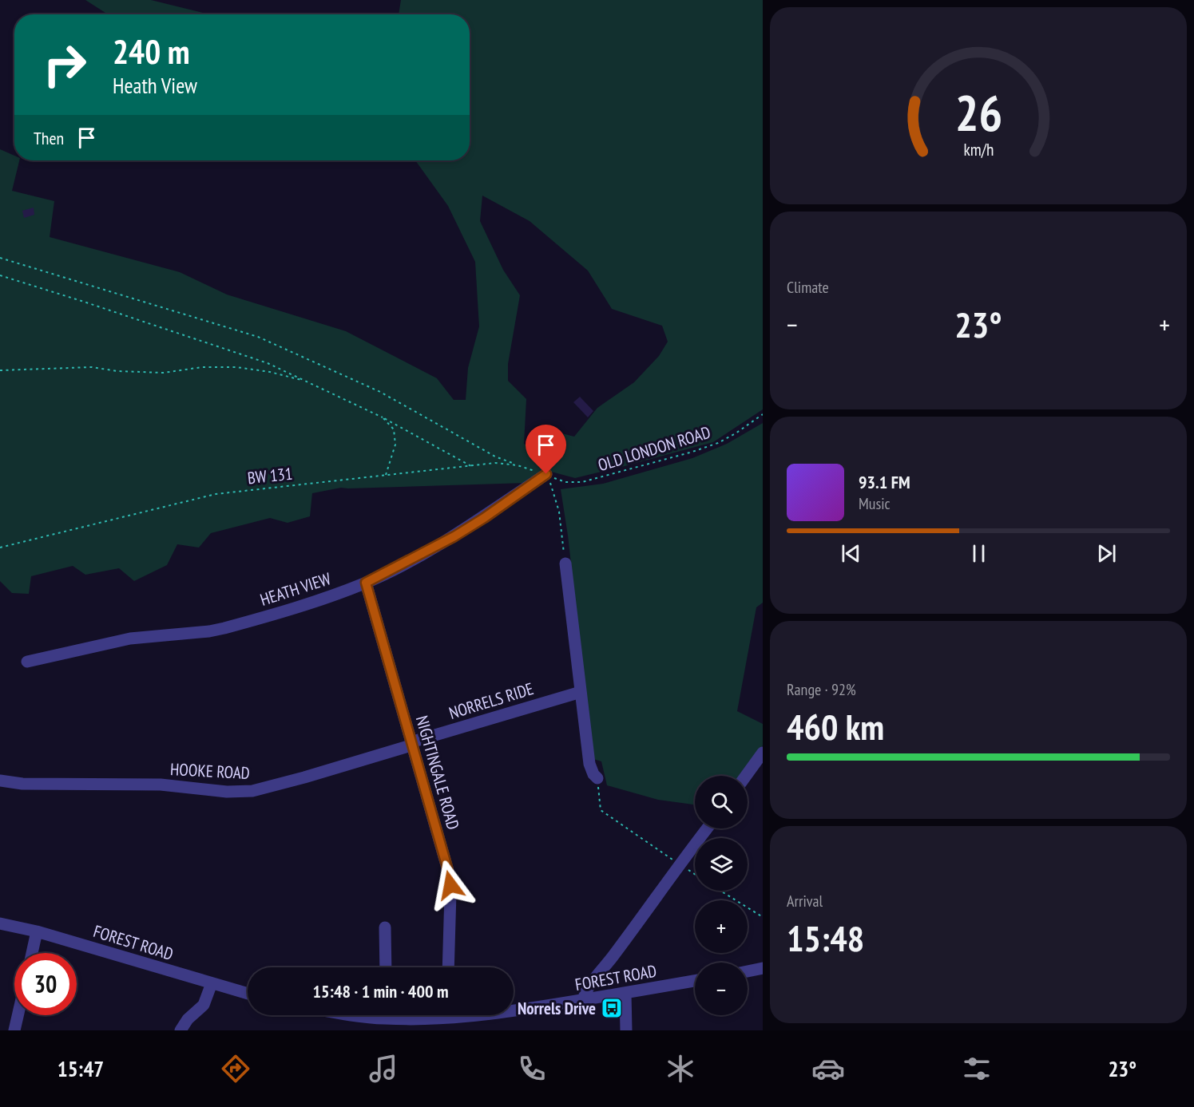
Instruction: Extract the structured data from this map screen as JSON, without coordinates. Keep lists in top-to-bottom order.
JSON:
{
  "streets": {
    "street": [
      "HEATH VIEW",
      "NORRELS RIDE",
      "HOOKE ROAD",
      "NIGHTINGALE ROAD",
      "FOREST ROAD"
    ],
    "path": ["OLD LONDON ROAD", "BW 131"]
  },
  "crossings": [
    ["OLD LONDON ROAD", "BW 131"],
    ["OLD LONDON ROAD", "HEATH VIEW"],
    ["BW 131", "HEATH VIEW"],
    ["HEATH VIEW", "NIGHTINGALE ROAD"],
    ["NORRELS RIDE", "HOOKE ROAD"],
    ["NORRELS RIDE", "NIGHTINGALE ROAD"],
    ["HOOKE ROAD", "NIGHTINGALE ROAD"]
  ],
  "places": {
    "bus stop": ["Norrels Drive"]
  },
  "page": {
    "turn": ["240 m", "Heath View"],
    "then": "Then",
    "tile": [
      "Climate",
      ["Range · 92%", "460 km"],
      ["Arrival", "15:48"]
    ],
    "heat": ["−", "23°", "+"],
    "song": ["93.1 FM", "Music"],
    "map_buttons": ["+", "−"],
    "limit": "30",
    "trip": "15:48 · 1 min · 400 m",
    "tabs": ["15:47", "23°"],
    "gauge": ["26", "km/h"]
  }
}
